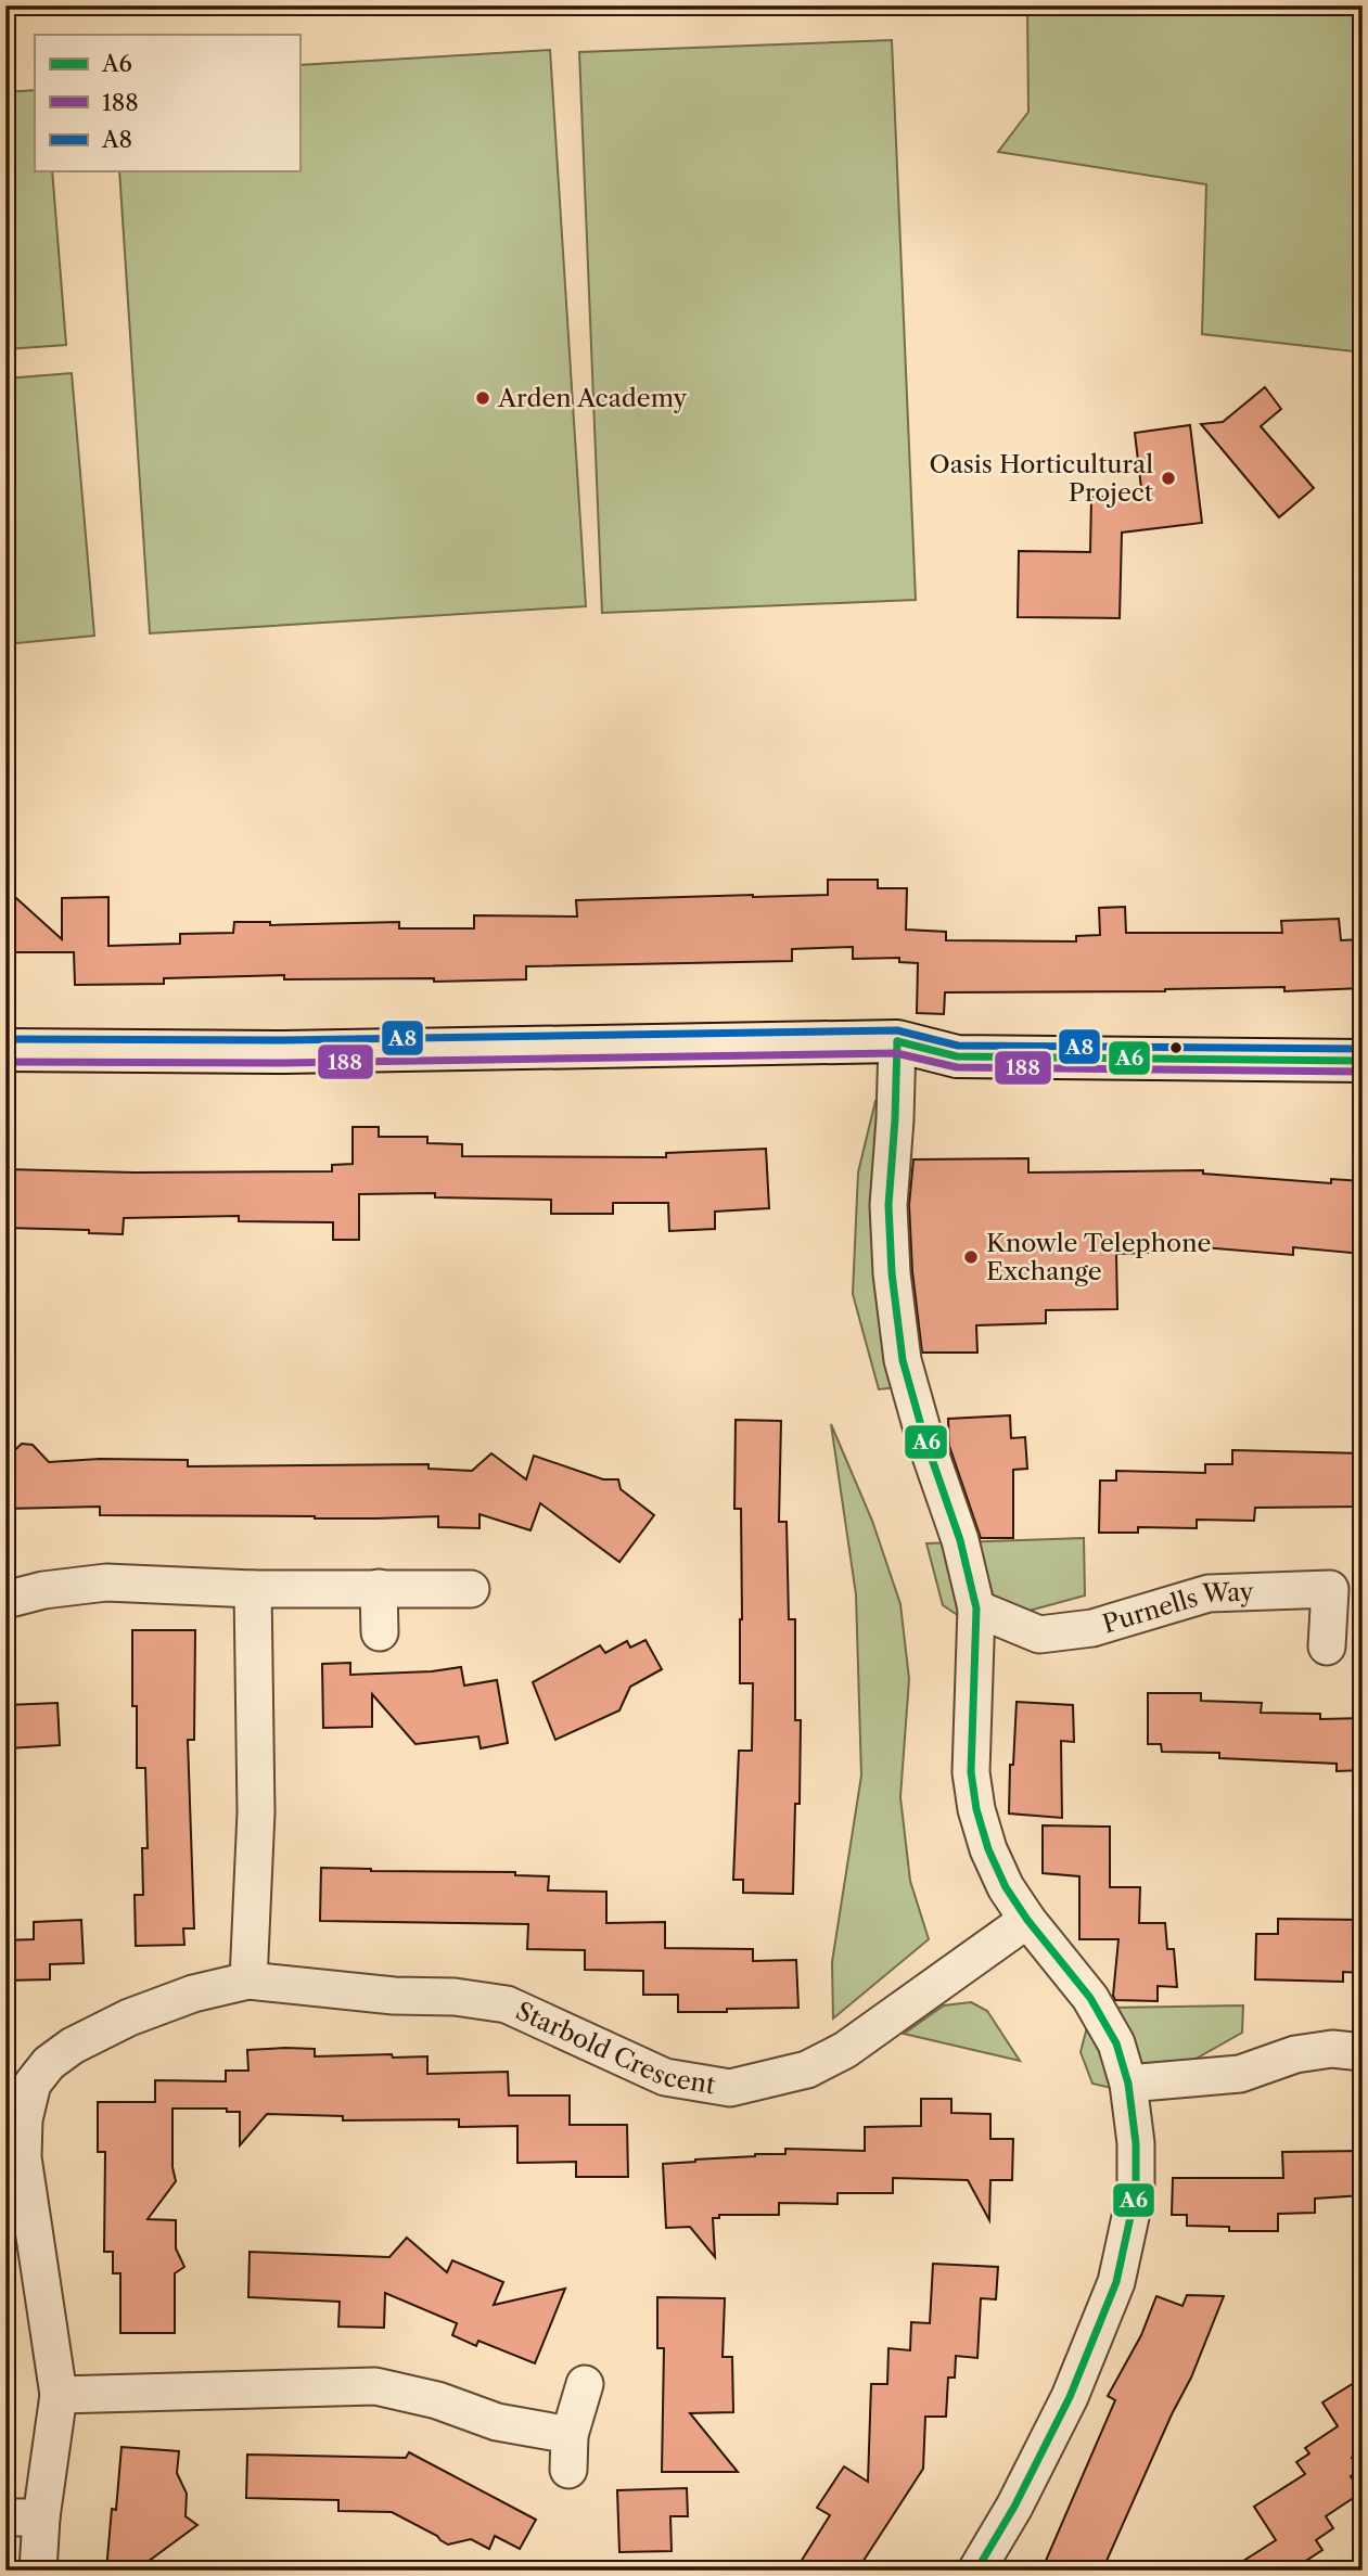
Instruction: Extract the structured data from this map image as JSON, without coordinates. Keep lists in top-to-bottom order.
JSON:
{
  "streets": {
    "street": ["Purnells Way", "Starbold Crescent"]
  },
  "places": ["Arden Academy", "Oasis Horticultural Project", "Knowle Telephone Exchange"],
  "lines": ["transit line A8", "transit line A6", "transit line 188"],
  "legend": ["A6", "188", "A8"]
}
